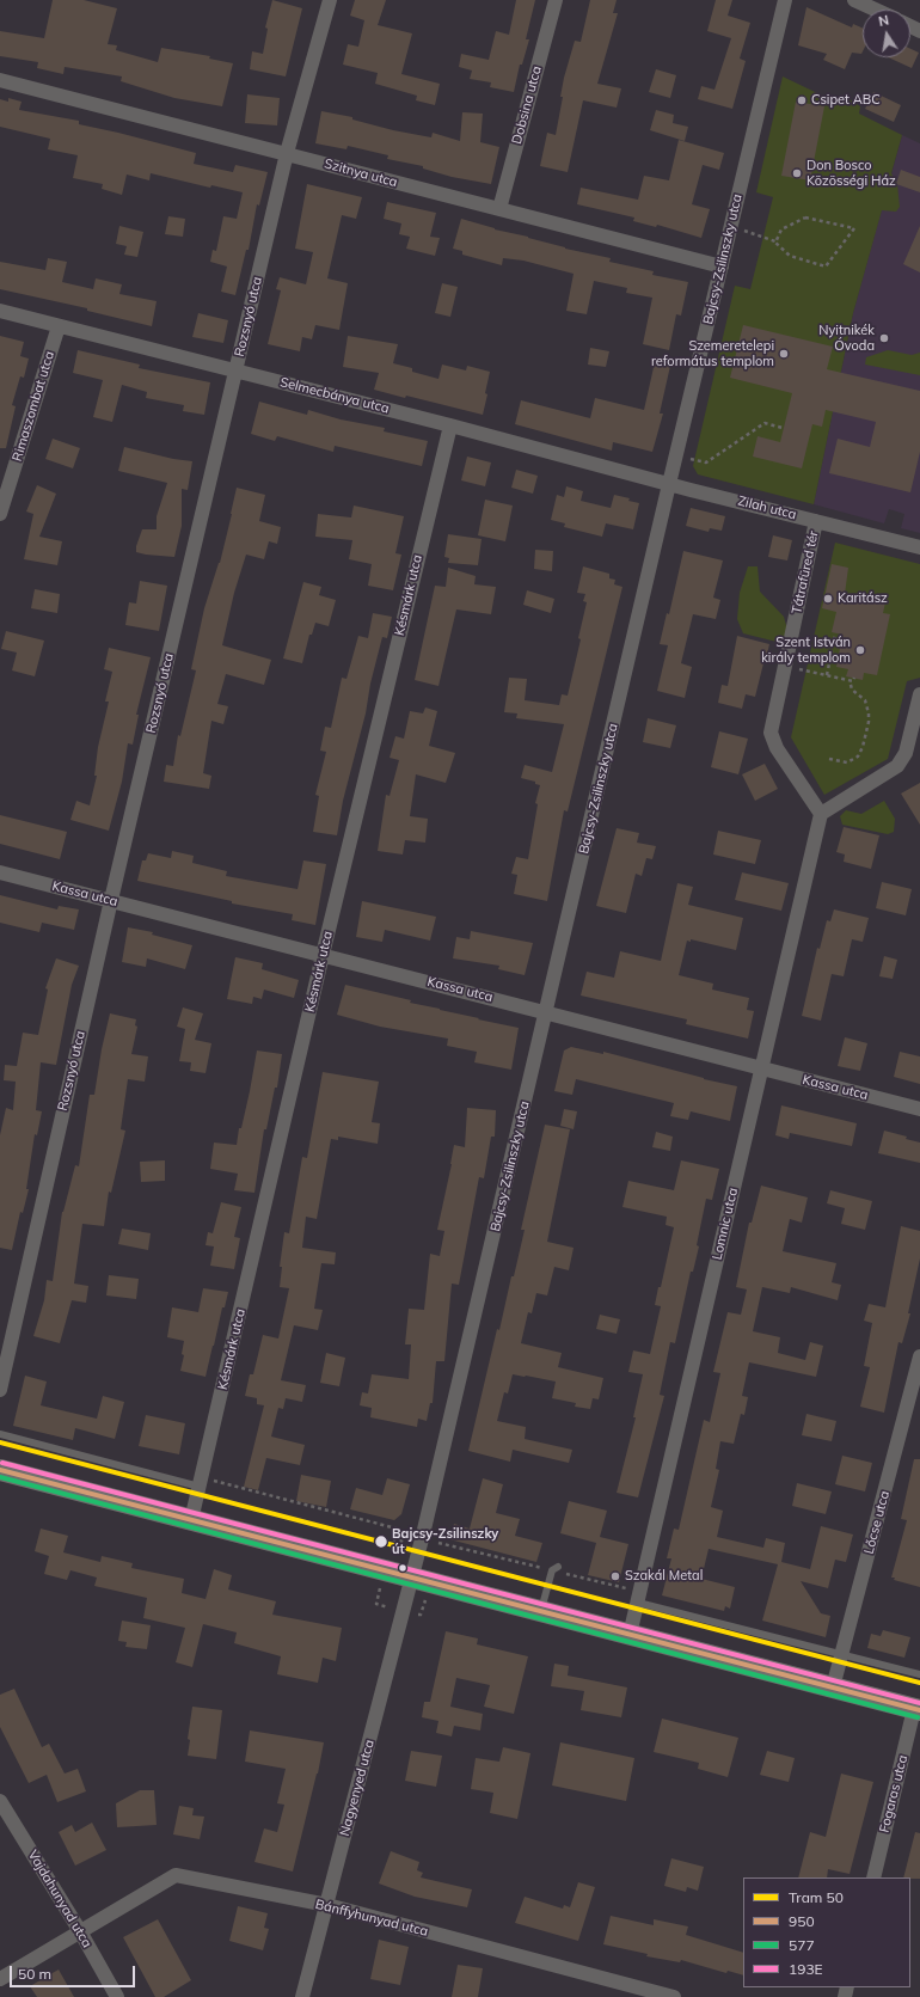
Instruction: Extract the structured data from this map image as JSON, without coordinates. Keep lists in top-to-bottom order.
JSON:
{
  "streets": {
    "street": [
      "Dobsina utca",
      "Szitnya utca",
      "Bajcsy-Zsilinszky utca",
      "Rozsnyó utca",
      "Selmecbánya utca",
      "Rimaszombat utca",
      "Zilah utca",
      "Tátrafüred tér",
      "Késmárk utca",
      "Kassa utca",
      "Lomnic utca",
      "Lőcse utca",
      "Nagyenyed utca",
      "Fogaras utca",
      "Vajdahunyad utca",
      "Bánffyhunyad utca"
    ]
  },
  "crossings": [
    ["Dobsina utca", "Szitnya utca"],
    ["Szitnya utca", "Bajcsy-Zsilinszky utca"],
    ["Szitnya utca", "Rozsnyó utca"],
    ["Bajcsy-Zsilinszky utca", "Selmecbánya utca"],
    ["Bajcsy-Zsilinszky utca", "Zilah utca"],
    ["Bajcsy-Zsilinszky utca", "Kassa utca"],
    ["Bajcsy-Zsilinszky utca", "Nagyenyed utca"],
    ["Rozsnyó utca", "Selmecbánya utca"],
    ["Rozsnyó utca", "Kassa utca"],
    ["Selmecbánya utca", "Rimaszombat utca"],
    ["Selmecbánya utca", "Zilah utca"],
    ["Selmecbánya utca", "Késmárk utca"],
    ["Zilah utca", "Tátrafüred tér"],
    ["Tátrafüred tér", "Lomnic utca"],
    ["Késmárk utca", "Kassa utca"],
    ["Kassa utca", "Lomnic utca"],
    ["Nagyenyed utca", "Bánffyhunyad utca"],
    ["Vajdahunyad utca", "Bánffyhunyad utca"]
  ],
  "places": [
    "Csipet ABC",
    "Don Bosco Közösségi Ház",
    "Nyitnikék Óvoda",
    "Szemeretelepi református templom",
    "Karitász",
    "Szent István király templom",
    "Bajcsy-Zsilinszky út",
    "Szakál Metal"
  ],
  "lines": [
    "tram line 50",
    "transit line 193E",
    "transit line 950",
    "transit line 577"
  ],
  "legend": [
    "Tram 50",
    "950",
    "577",
    "193E"
  ],
  "scale_bar": "50 m",
  "north": "top"
}
